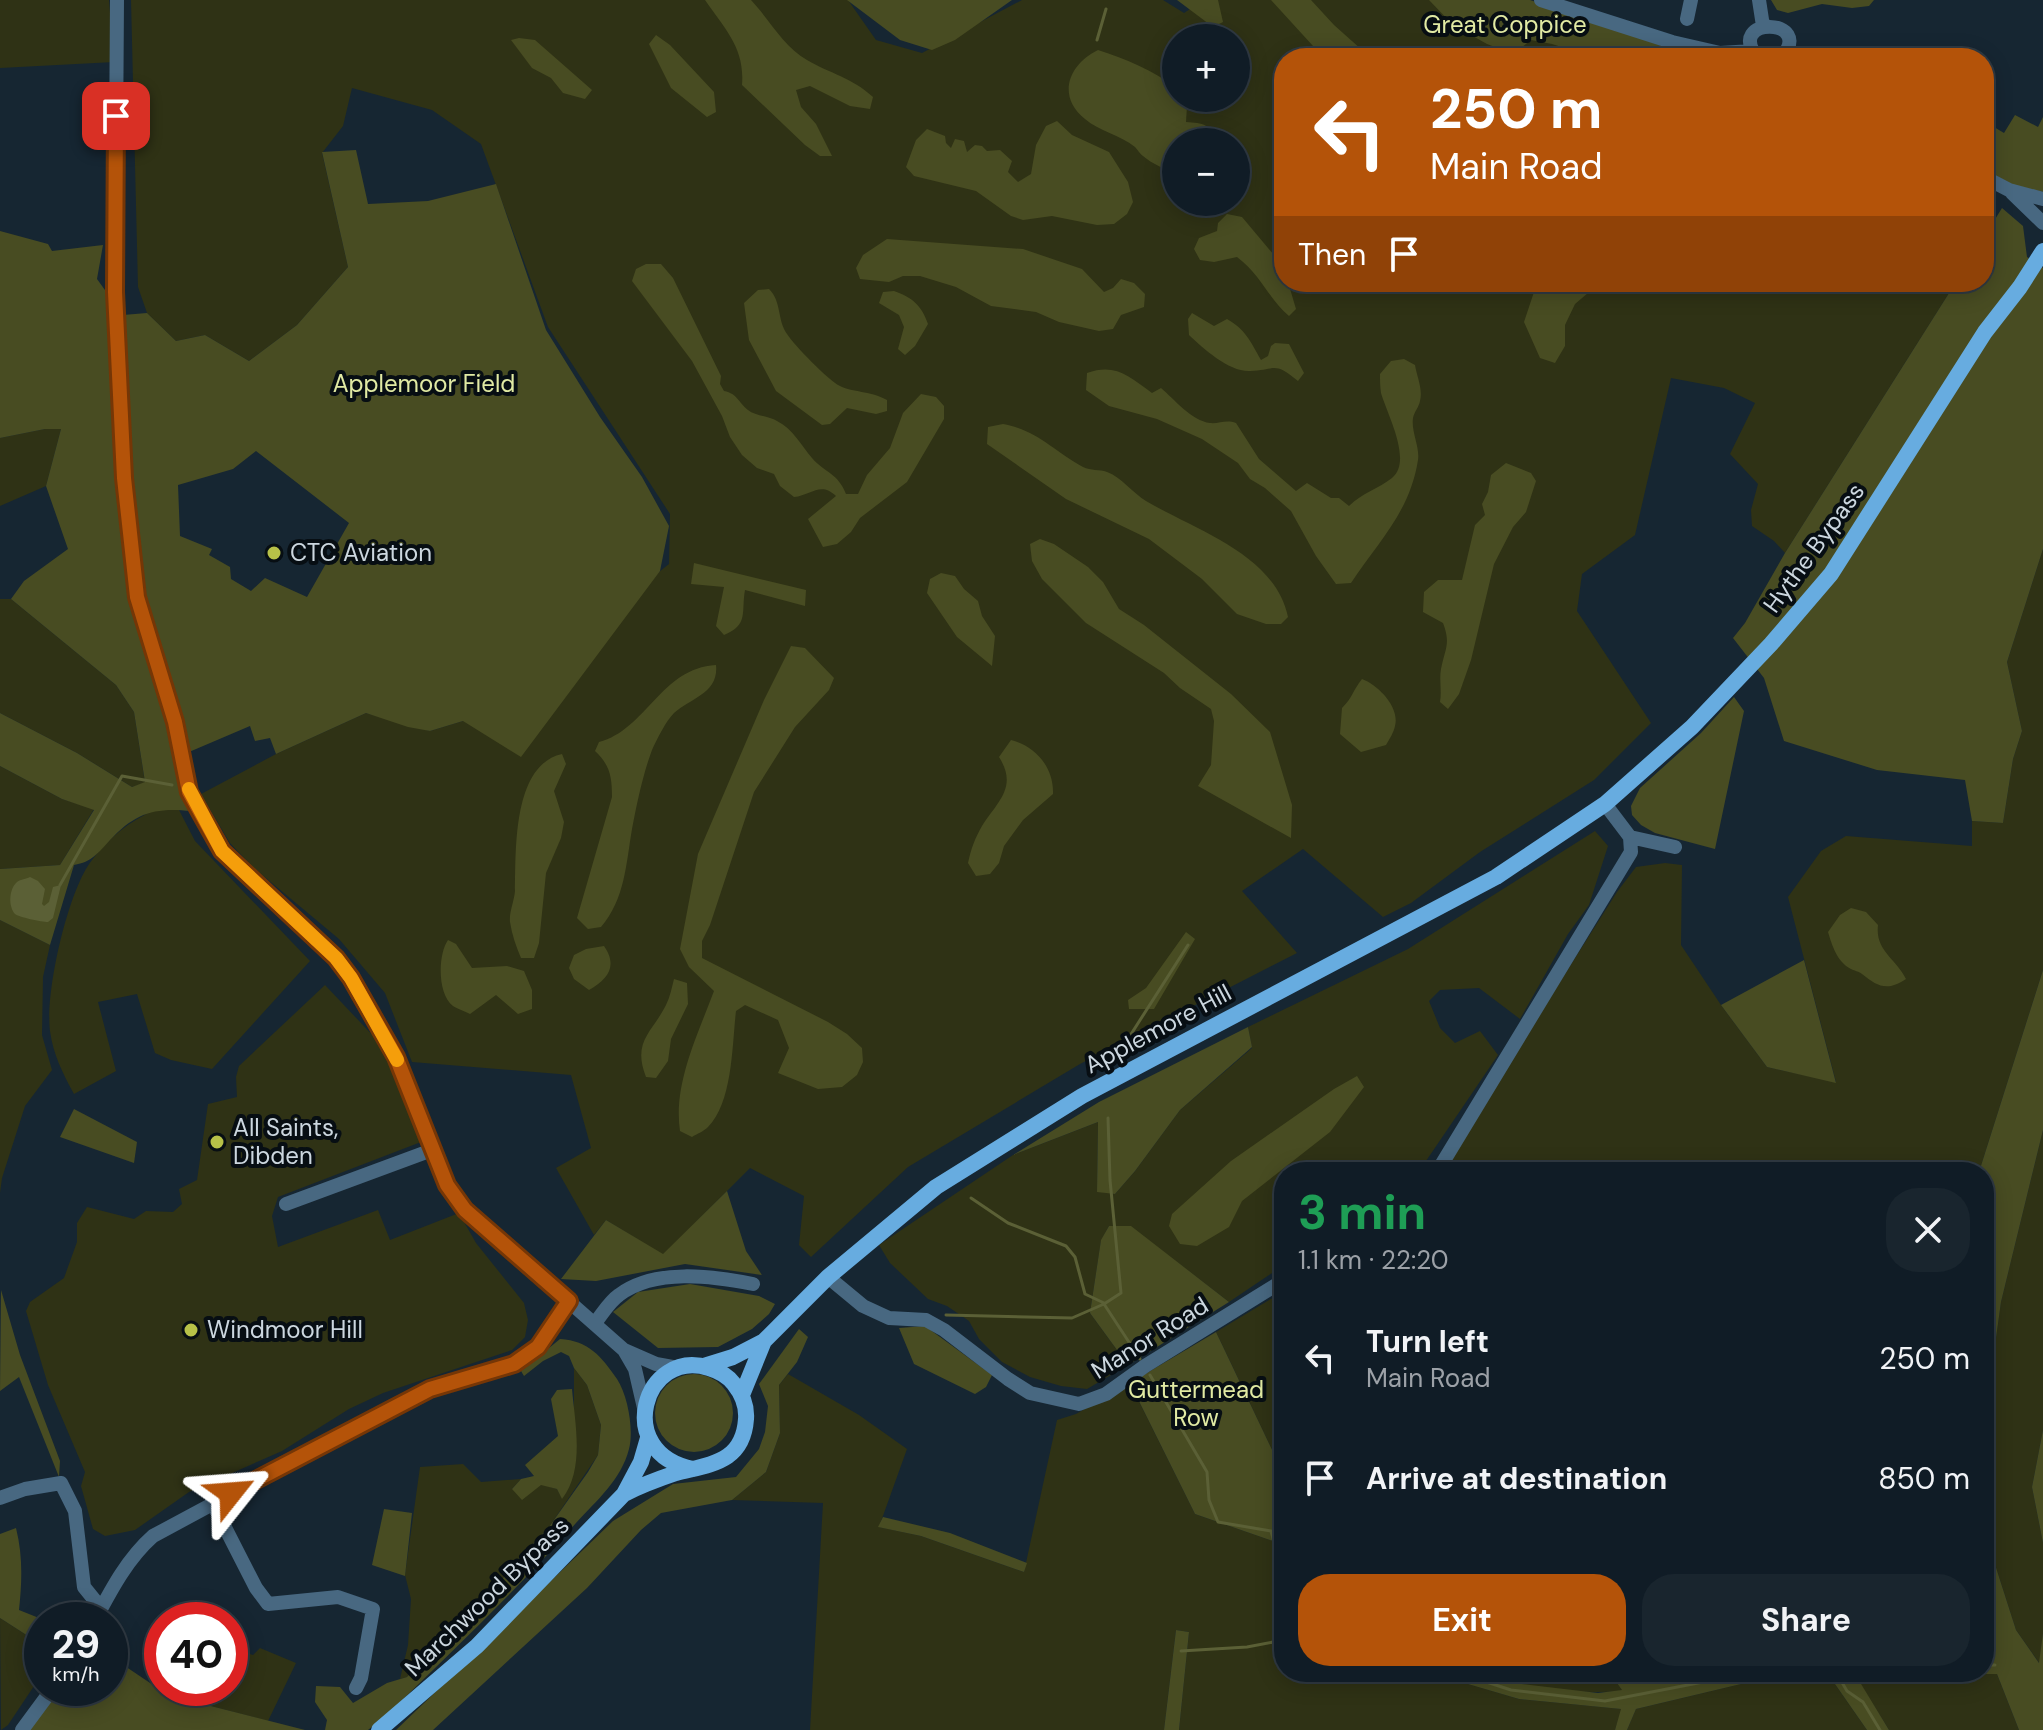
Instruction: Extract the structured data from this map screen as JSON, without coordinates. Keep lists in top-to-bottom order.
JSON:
{
  "streets": {
    "main road": ["Hythe Bypass", "Applemore Hill", "Marchwood Bypass"],
    "street": ["Manor Road"]
  },
  "crossings": [
    ["Hythe Bypass", "Applemore Hill"],
    ["Applemore Hill", "Manor Road"],
    ["Applemore Hill", "Marchwood Bypass"]
  ],
  "parks": ["Great Coppice", "Applemoor Field", "Guttermead Row"],
  "places": ["CTC Aviation", "All Saints, Dibden", "Windmoor Hill"],
  "page": {
    "map_buttons": ["+", "−"],
    "turn": ["250 m", "Main Road"],
    "then": "Then",
    "heading": ["3 min", "1.1 km · 22:20"],
    "list": [
      {
        "name": "Turn left",
        "note": "Main Road",
        "value": "250 m"
      },
      {
        "name": "Arrive at destination",
        "value": "850 m"
      }
    ],
    "buttons": ["Exit", "Share"],
    "speed": "29 km/h",
    "limit": "40"
  }
}
